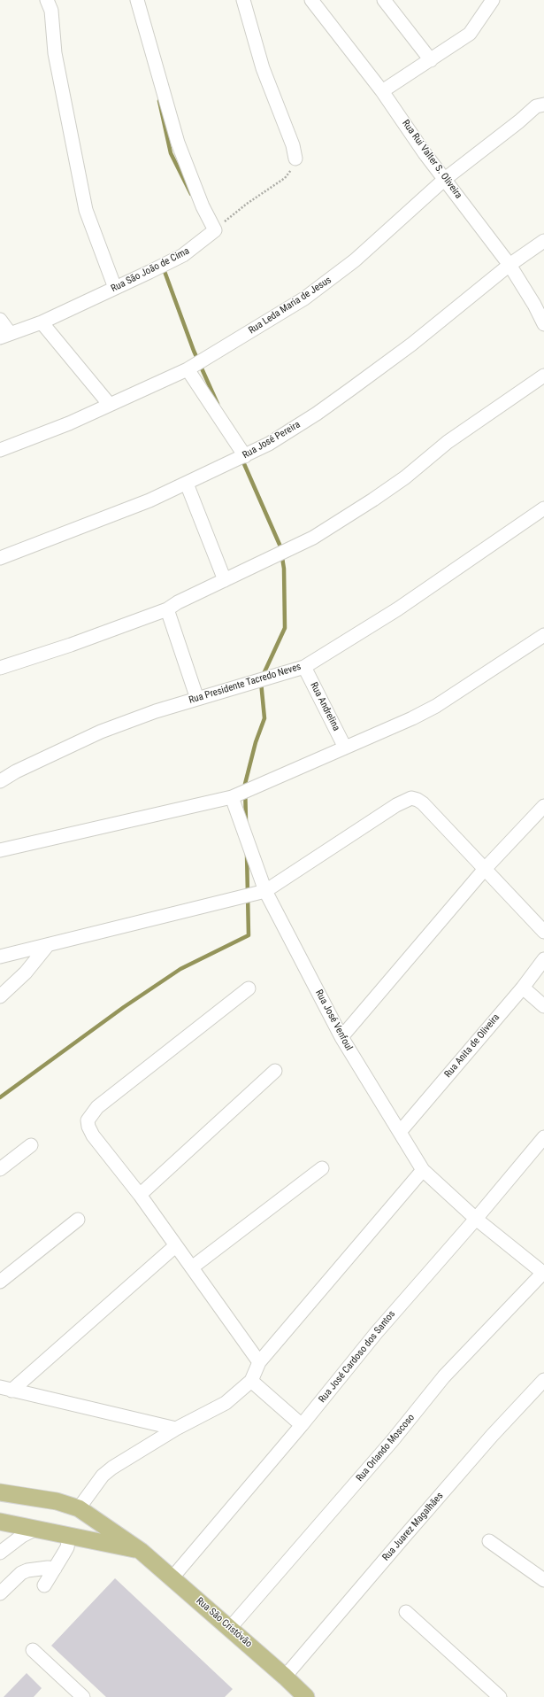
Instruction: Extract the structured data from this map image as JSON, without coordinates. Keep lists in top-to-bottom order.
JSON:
{
  "streets": {
    "main road": ["Rua São Cristóvão"],
    "street": [
      "Rua Rui Valter S. Oliveira",
      "Rua São João de Cima",
      "Rua Leda Maria de Jesus",
      "Rua José Pereira",
      "Rua Presidente Tacredo Neves",
      "Rua Andrelina",
      "Rua José Venfoul",
      "Rua Anita de Oliveira",
      "Rua José Cardoso dos Santos",
      "Rua Orlando Moscoso",
      "Rua Juarez Magalhães"
    ]
  },
  "crossings": [
    ["Rua Rui Valter S. Oliveira", "Rua Leda Maria de Jesus"],
    ["Rua Rui Valter S. Oliveira", "Rua José Pereira"],
    ["Rua Presidente Tacredo Neves", "Rua Andrelina"],
    ["Rua José Venfoul", "Rua Anita de Oliveira"],
    ["Rua José Venfoul", "Rua José Cardoso dos Santos"],
    ["Rua José Venfoul", "Rua Orlando Moscoso"],
    ["Rua José Cardoso dos Santos", "Rua São Cristóvão"],
    ["Rua Orlando Moscoso", "Rua São Cristóvão"],
    ["Rua Juarez Magalhães", "Rua São Cristóvão"]
  ]
}
